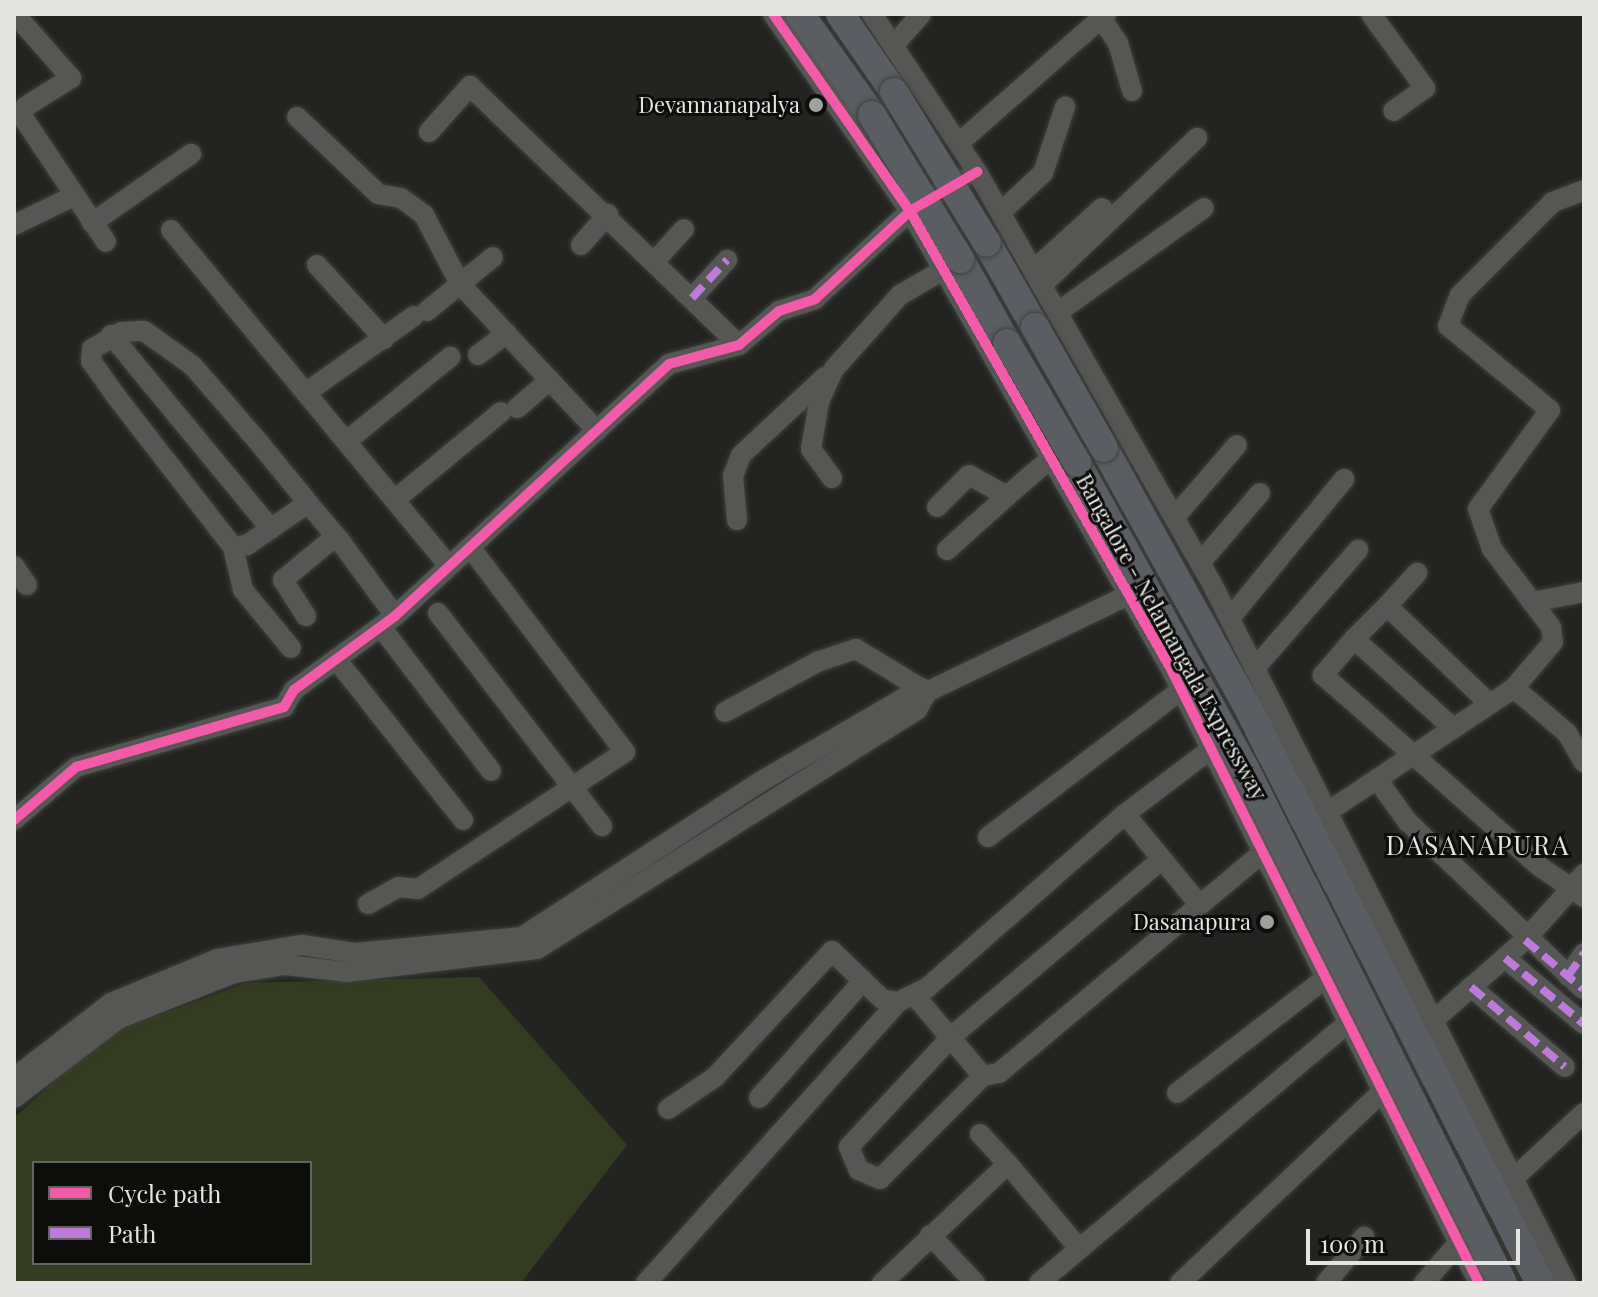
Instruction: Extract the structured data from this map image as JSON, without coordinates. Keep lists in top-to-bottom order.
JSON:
{
  "streets": {
    "highway": ["Bangalore - Nelamangala Expressway"]
  },
  "districts": ["DASANAPURA"],
  "places": ["Devannanapalya", "Dasanapura"],
  "legend": ["Cycle path", "Path"],
  "scale_bar": "100 m"
}
